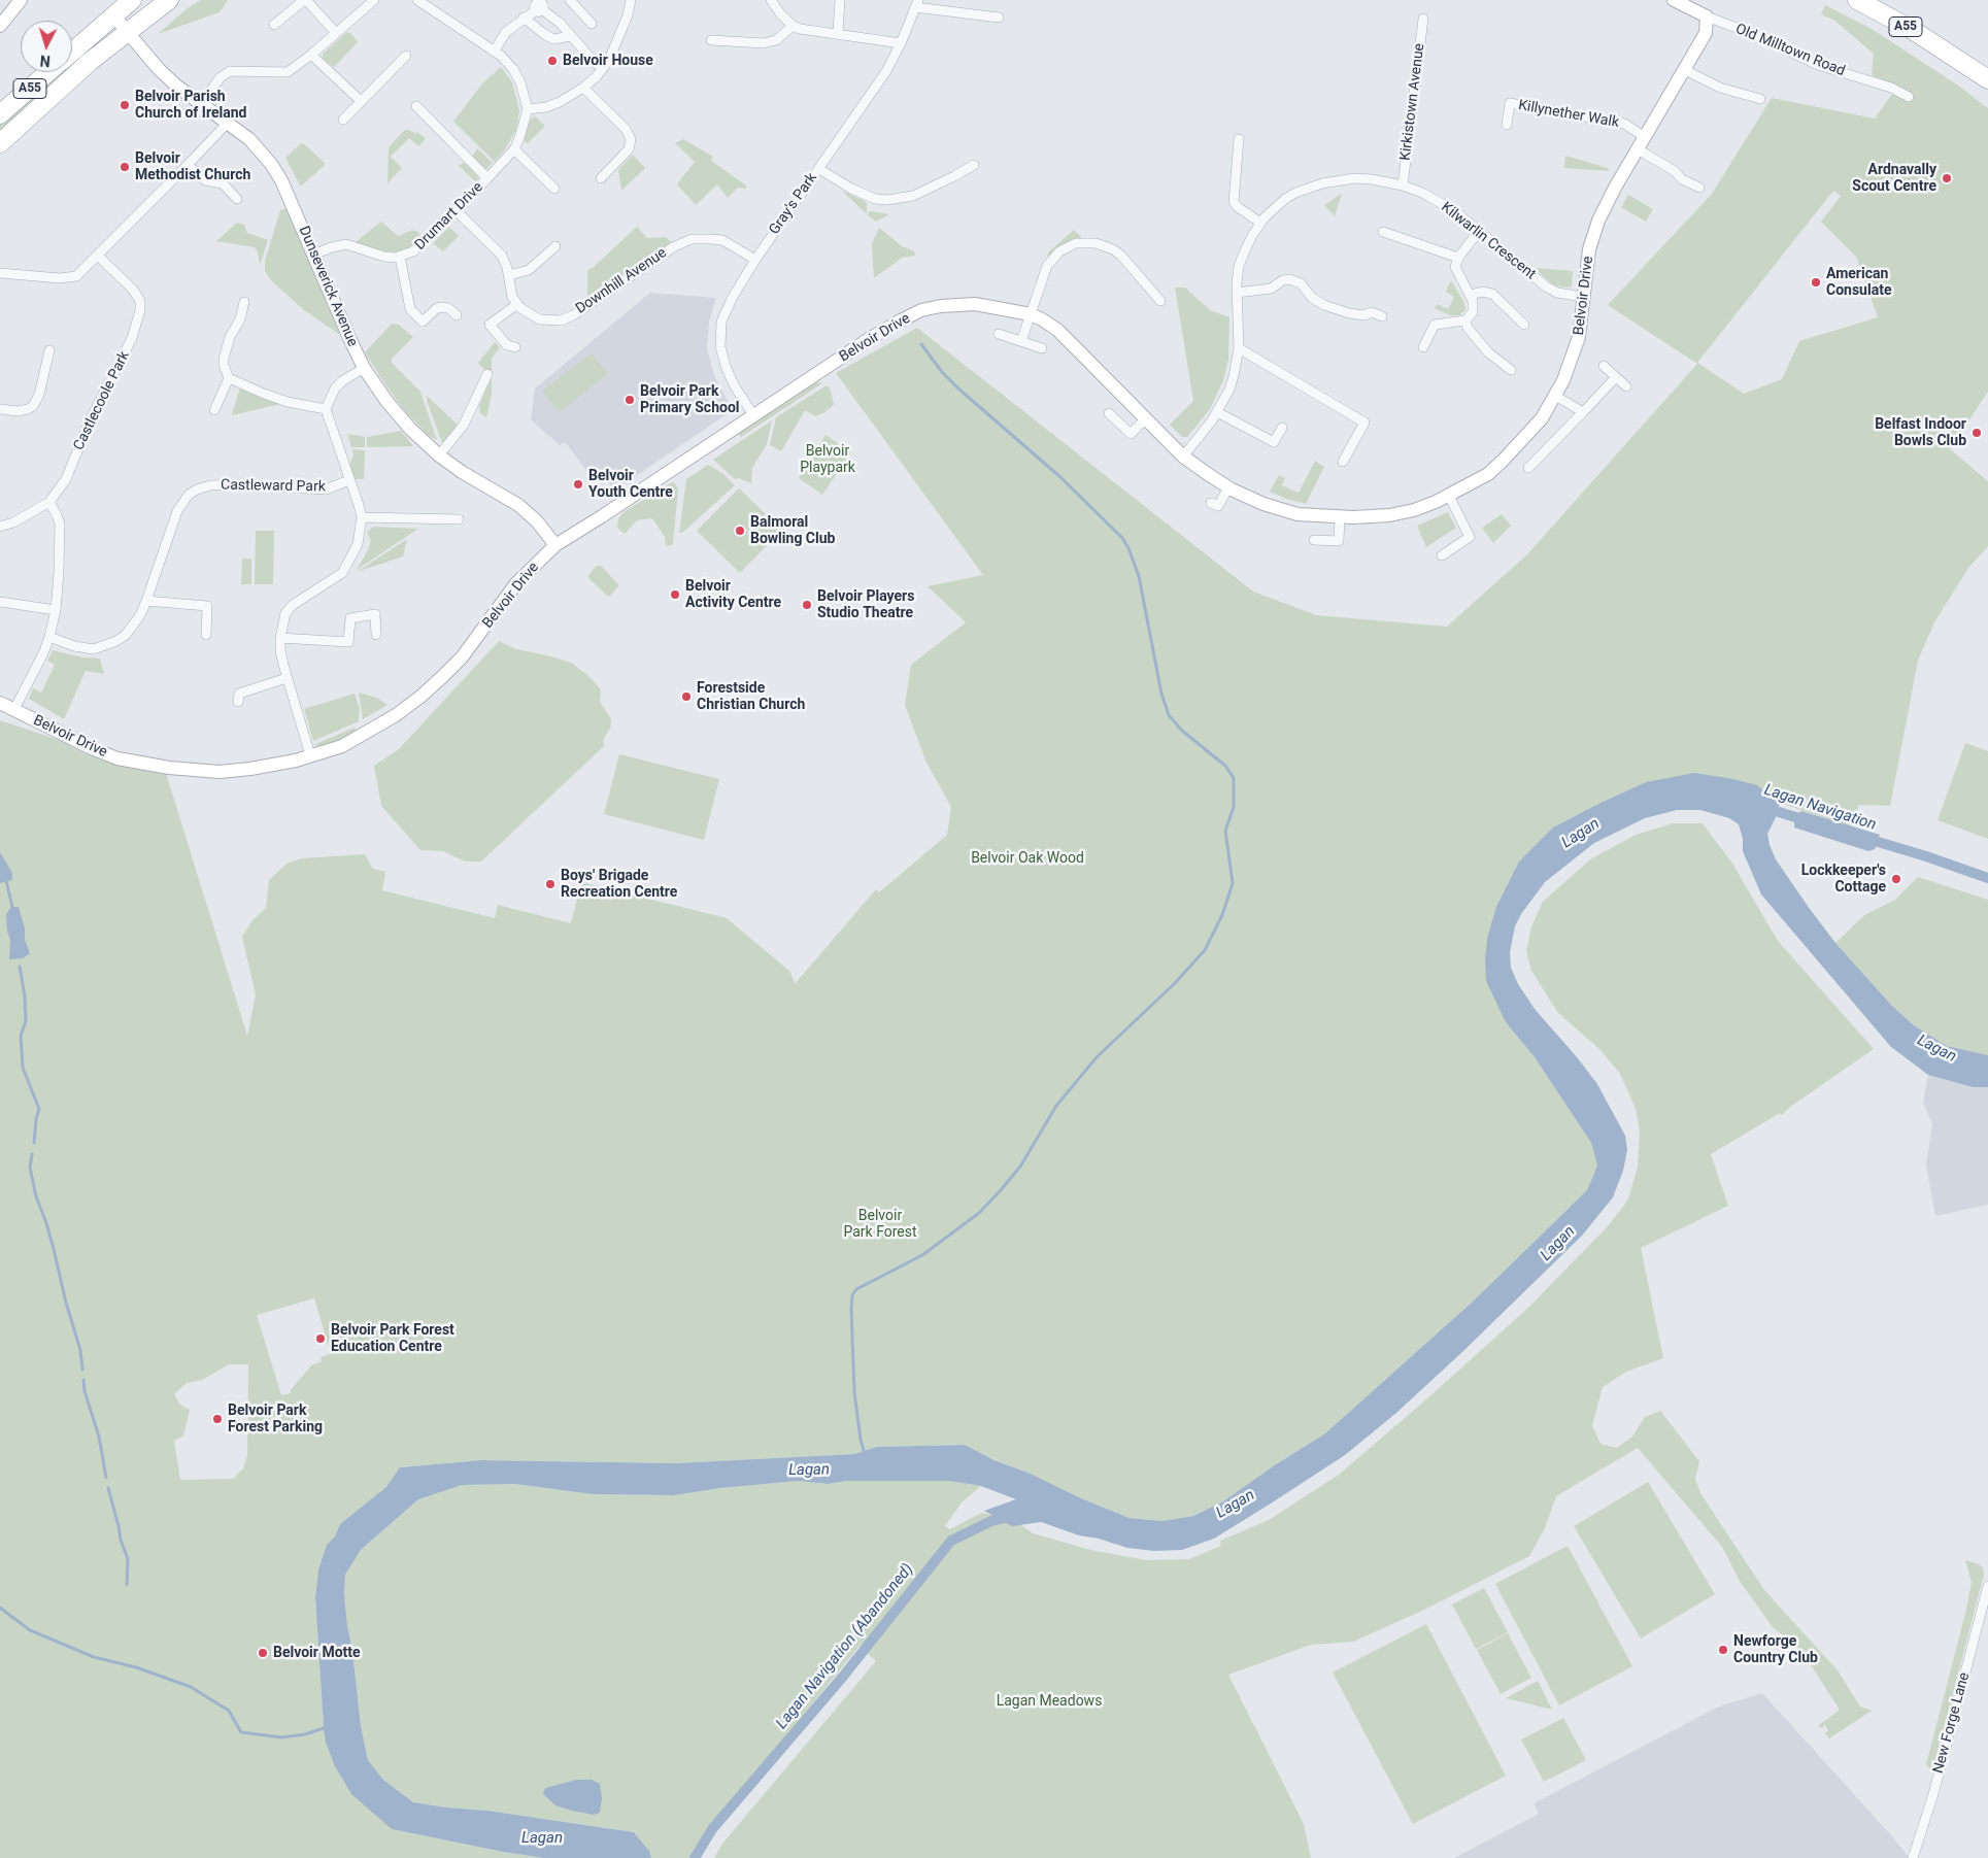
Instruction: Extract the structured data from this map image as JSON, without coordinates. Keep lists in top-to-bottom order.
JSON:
{
  "streets": {
    "highway": ["A55"],
    "street": [
      "Old Milltown Road",
      "Kirkistown Avenue",
      "Killynether Walk",
      "Gray's Park",
      "Drumart Drive",
      "Kilwarlin Crescent",
      "Downhill Avenue",
      "Dunseverick Avenue",
      "Belvoir Drive",
      "Castlecoole Park",
      "Castleward Park",
      "New Forge Lane"
    ]
  },
  "crossings": [
    ["A55", "Dunseverick Avenue"],
    ["Old Milltown Road", "Belvoir Drive"],
    ["Kirkistown Avenue", "Kilwarlin Crescent"],
    ["Killynether Walk", "Belvoir Drive"],
    ["Gray's Park", "Downhill Avenue"],
    ["Gray's Park", "Belvoir Drive"],
    ["Drumart Drive", "Dunseverick Avenue"],
    ["Kilwarlin Crescent", "Belvoir Drive"],
    ["Dunseverick Avenue", "Belvoir Drive"]
  ],
  "water": ["Lagan Navigation", "Lagan", "Lagan Navigation (Abandoned)"],
  "parks": [
    "Belvoir Playpark",
    "Belvoir Oak Wood",
    "Belvoir Park Forest",
    "Lagan Meadows"
  ],
  "places": [
    "Belvoir House",
    "Belvoir Parish Church of Ireland",
    "Belvoir Methodist Church",
    "Ardnavally Scout Centre",
    "American Consulate",
    "Belvoir Park Primary School",
    "Belfast Indoor Bowls Club",
    "Belvoir Youth Centre",
    "Balmoral Bowling Club",
    "Belvoir Activity Centre",
    "Belvoir Players Studio Theatre",
    "Forestside Christian Church",
    "Lockkeeper's Cottage",
    "Boys' Brigade Recreation Centre",
    "Belvoir Park Forest Education Centre",
    "Belvoir Park Forest Parking",
    "Newforge Country Club",
    "Belvoir Motte"
  ],
  "north": "bottom"
}
